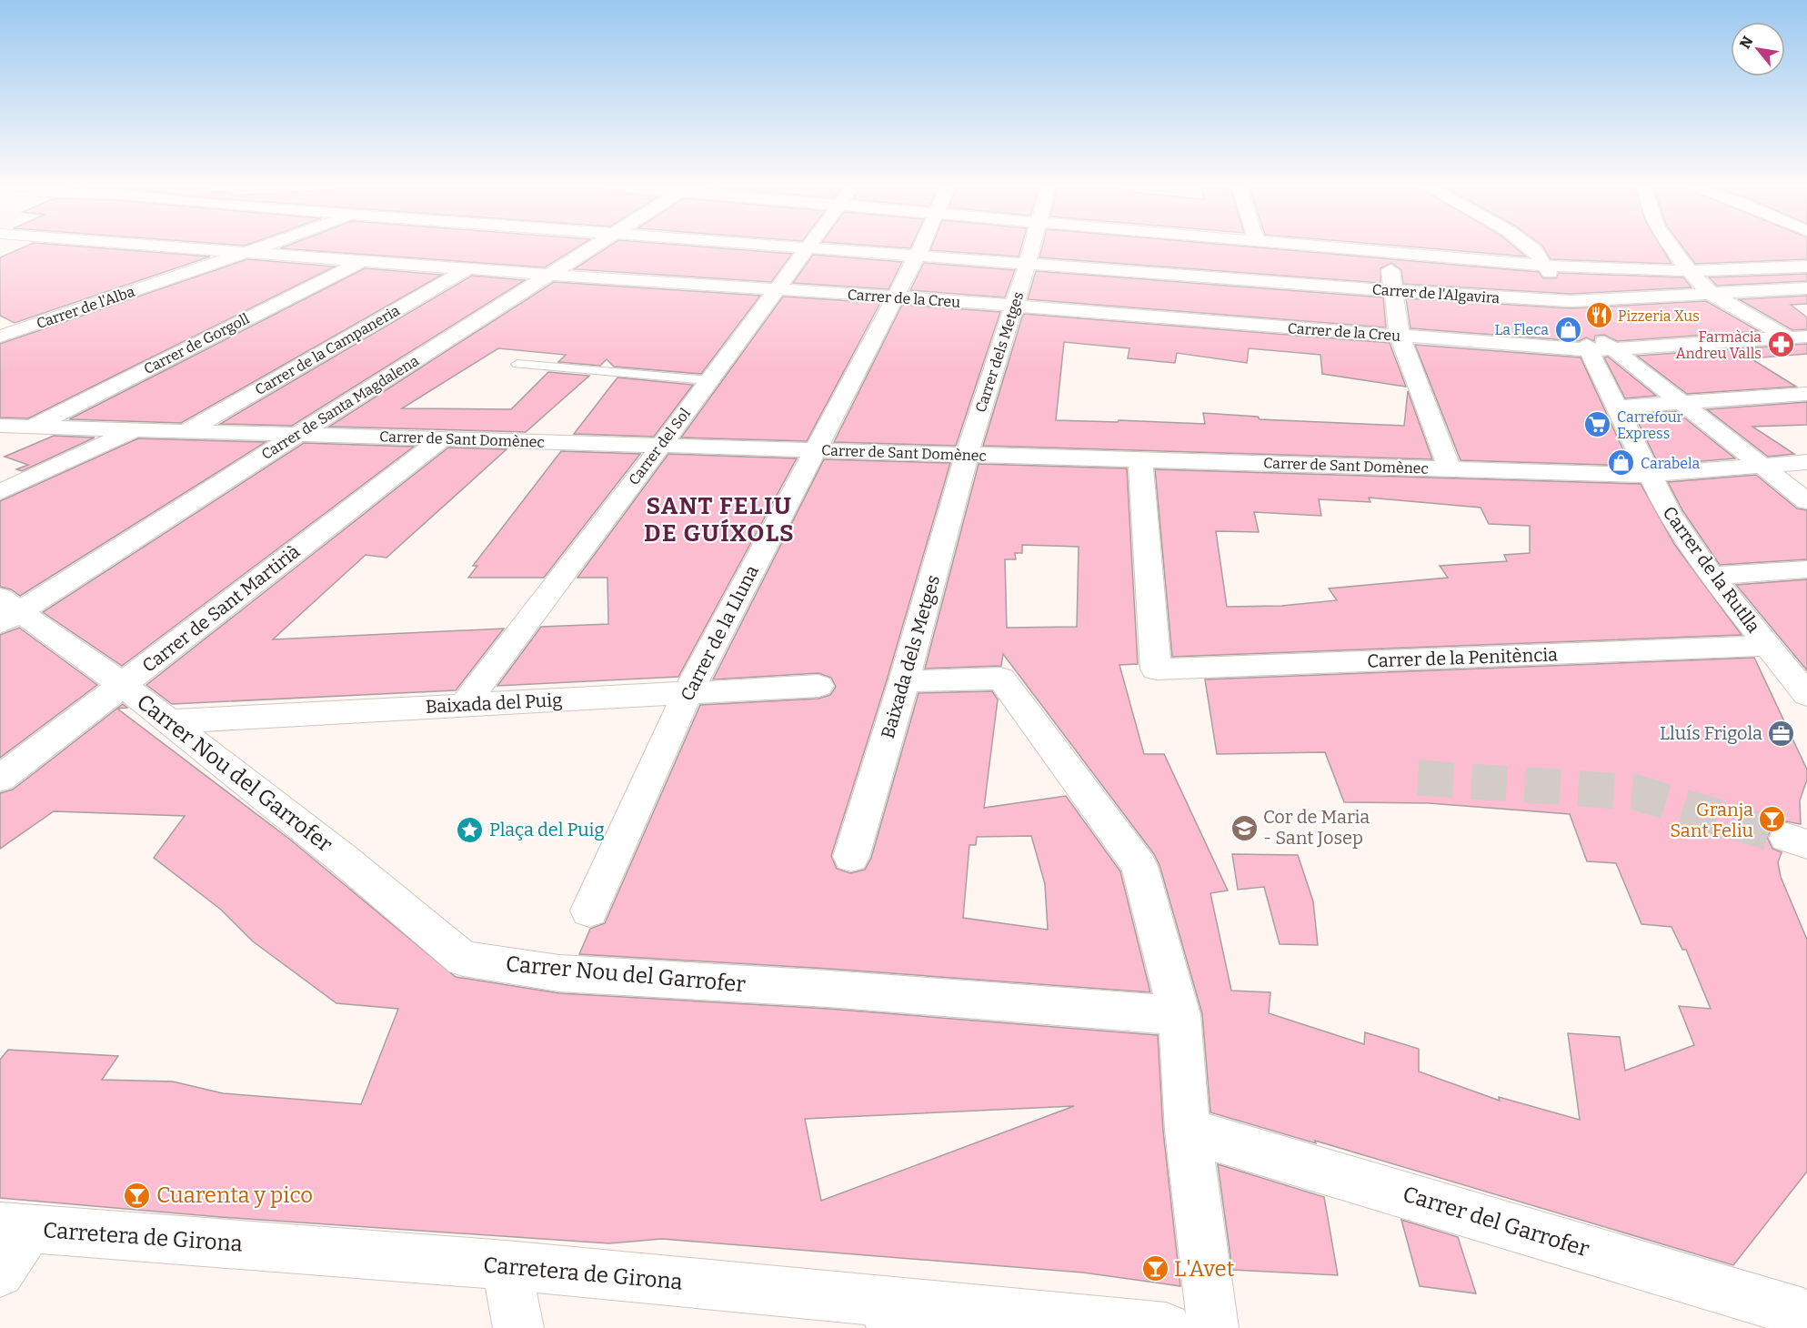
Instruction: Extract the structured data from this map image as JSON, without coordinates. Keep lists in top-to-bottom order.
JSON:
{
  "streets": {
    "street": [
      "Carrer de l'Algavira",
      "Carrer de la Creu",
      "Carrer de l'Alba",
      "Carrer de Gorgoll",
      "Carrer de la Campaneria",
      "Carrer dels Metges",
      "Carrer de Santa Magdalena",
      "Carrer de Sant Domènec",
      "Carrer del Sol",
      "Carrer de la Rutlla",
      "Carrer de Sant Martirià",
      "Carrer de la Lluna",
      "Baixada dels Metges",
      "Carrer de la Penitència",
      "Baixada del Puig",
      "Carrer Nou del Garrofer",
      "Carrer del Garrofer",
      "Carretera de Girona"
    ]
  },
  "crossings": [
    ["Carrer de l'Algavira", "Carrer de la Creu"],
    ["Carrer de l'Algavira", "Carrer dels Metges"],
    ["Carrer de l'Algavira", "Carrer de la Lluna"],
    ["Carrer de la Creu", "Carrer de l'Alba"],
    ["Carrer de la Creu", "Carrer de Gorgoll"],
    ["Carrer de la Creu", "Carrer de la Campaneria"],
    ["Carrer de la Creu", "Carrer dels Metges"],
    ["Carrer de la Creu", "Carrer de Santa Magdalena"],
    ["Carrer de la Creu", "Carrer del Sol"],
    ["Carrer de la Creu", "Carrer de la Rutlla"],
    ["Carrer de la Creu", "Carrer de la Lluna"],
    ["Carrer de Gorgoll", "Carrer de Sant Domènec"],
    ["Carrer de la Campaneria", "Carrer de Sant Domènec"],
    ["Carrer dels Metges", "Carrer de Sant Domènec"],
    ["Carrer dels Metges", "Baixada dels Metges"],
    ["Carrer de Santa Magdalena", "Carrer de Sant Domènec"],
    ["Carrer de Santa Magdalena", "Carrer Nou del Garrofer"],
    ["Carrer de Sant Domènec", "Carrer del Sol"],
    ["Carrer de Sant Domènec", "Carrer de la Rutlla"],
    ["Carrer de Sant Domènec", "Carrer de Sant Martirià"],
    ["Carrer de Sant Domènec", "Carrer de la Lluna"],
    ["Carrer de Sant Domènec", "Baixada dels Metges"],
    ["Carrer de Sant Domènec", "Carrer de la Penitència"],
    ["Carrer del Sol", "Baixada del Puig"],
    ["Carrer de la Rutlla", "Carrer de la Penitència"],
    ["Carrer de Sant Martirià", "Carrer Nou del Garrofer"],
    ["Carrer de la Lluna", "Baixada del Puig"],
    ["Baixada del Puig", "Carrer Nou del Garrofer"]
  ],
  "districts": ["SANT FELIU DE GUÍXOLS"],
  "places": {
    "restaurant": ["Pizzeria Xus"],
    "shop": ["La Fleca", "Carabela"],
    "pharmacy": ["Farmàcia Andreu Valls"],
    "supermarket": ["Carrefour Express"],
    "office": ["Lluís Frigola"],
    "bar": ["Granja Sant Feliu", "Cuarenta y pico", "L'Avet"],
    "school or university": ["Cor de Maria - Sant Josep"],
    "place": ["Plaça del Puig"]
  },
  "north": "top left"
}
